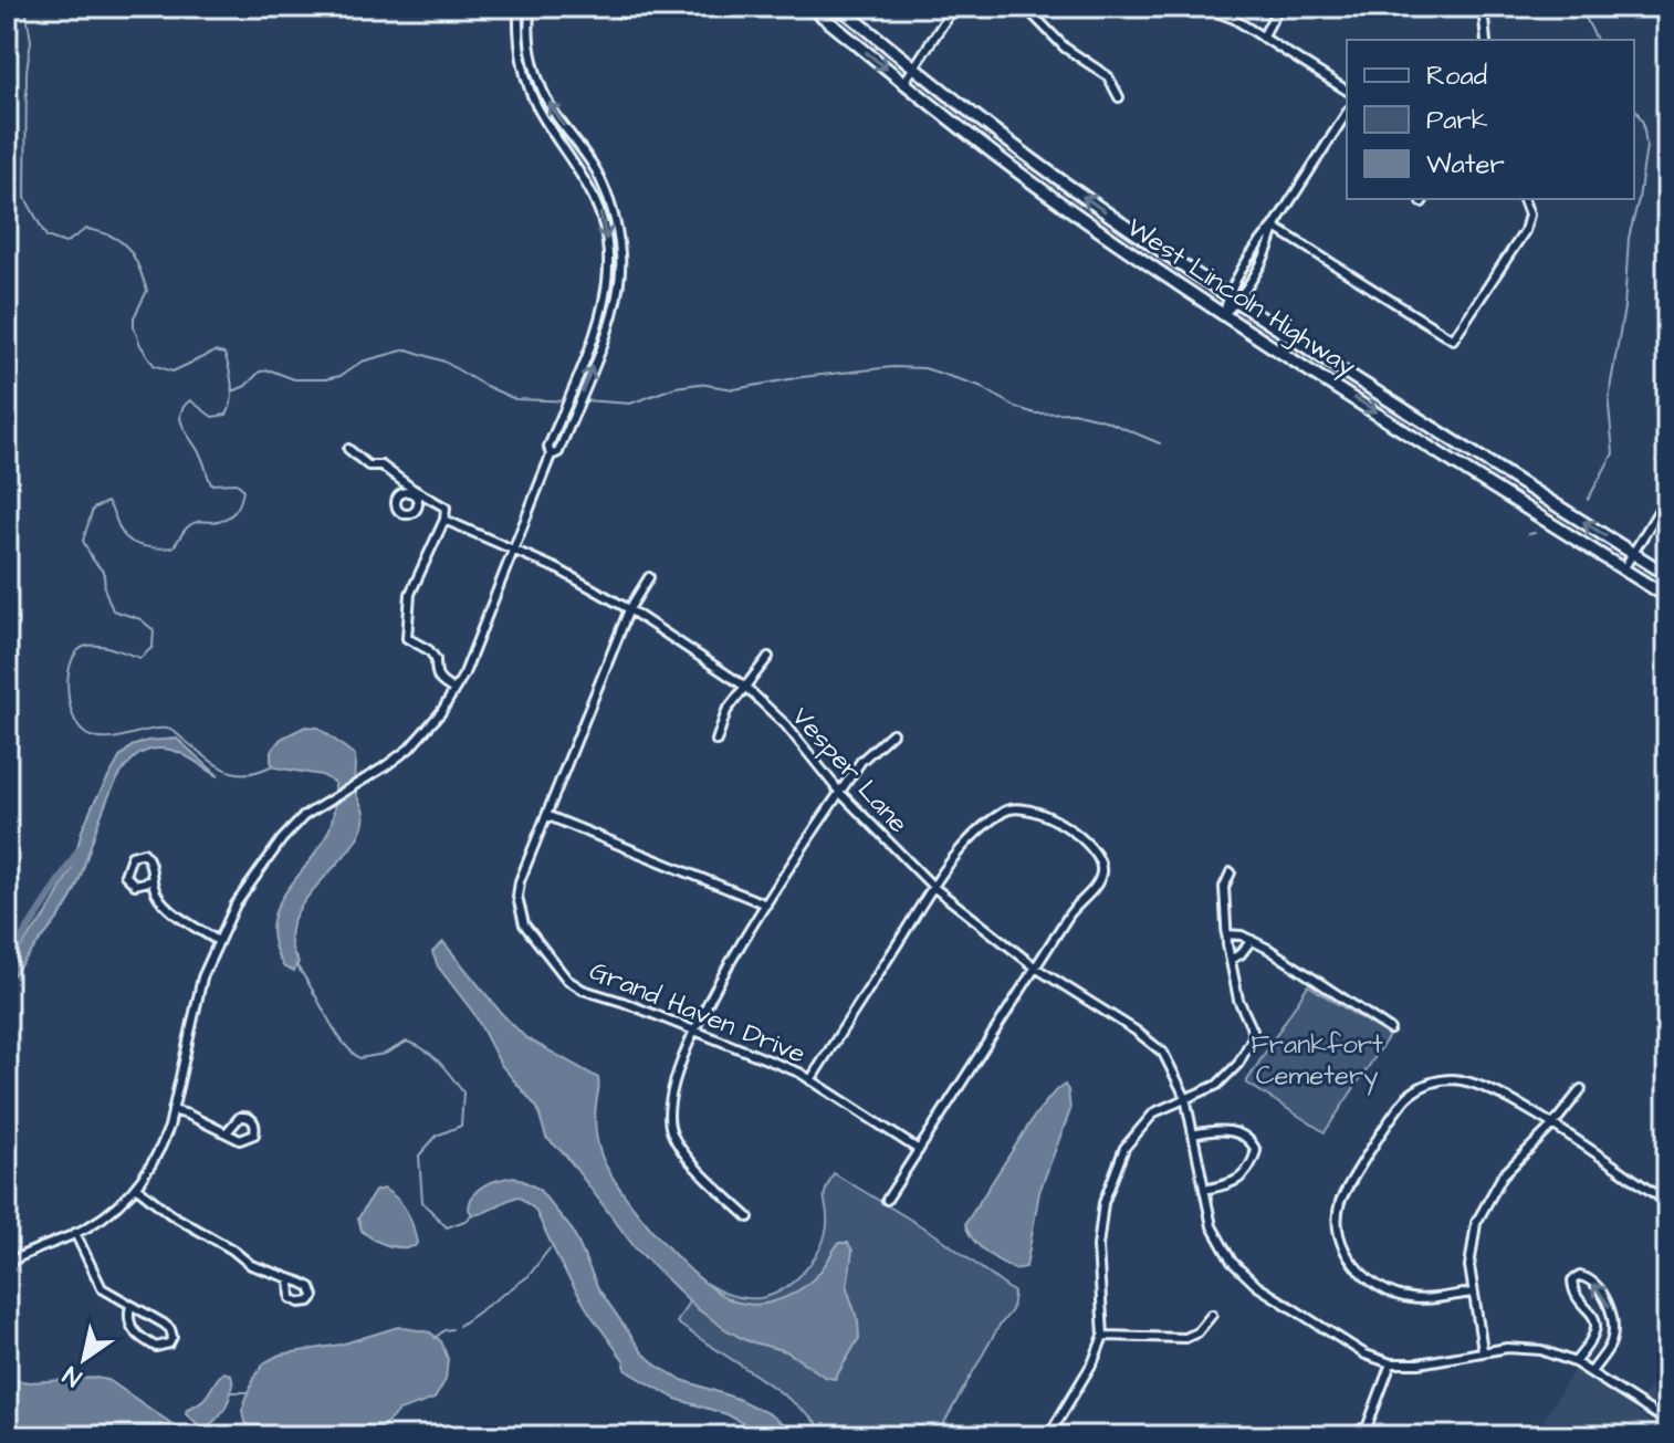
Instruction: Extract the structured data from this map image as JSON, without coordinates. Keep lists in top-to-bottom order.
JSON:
{
  "streets": {
    "main road": ["West Lincoln Highway"],
    "street": ["Vesper Lane", "Grand Haven Drive"]
  },
  "crossings": [
    ["Vesper Lane", "Grand Haven Drive"]
  ],
  "parks": ["Frankfort Cemetery"],
  "legend": ["Road", "Park", "Water"],
  "north": "bottom left"
}
